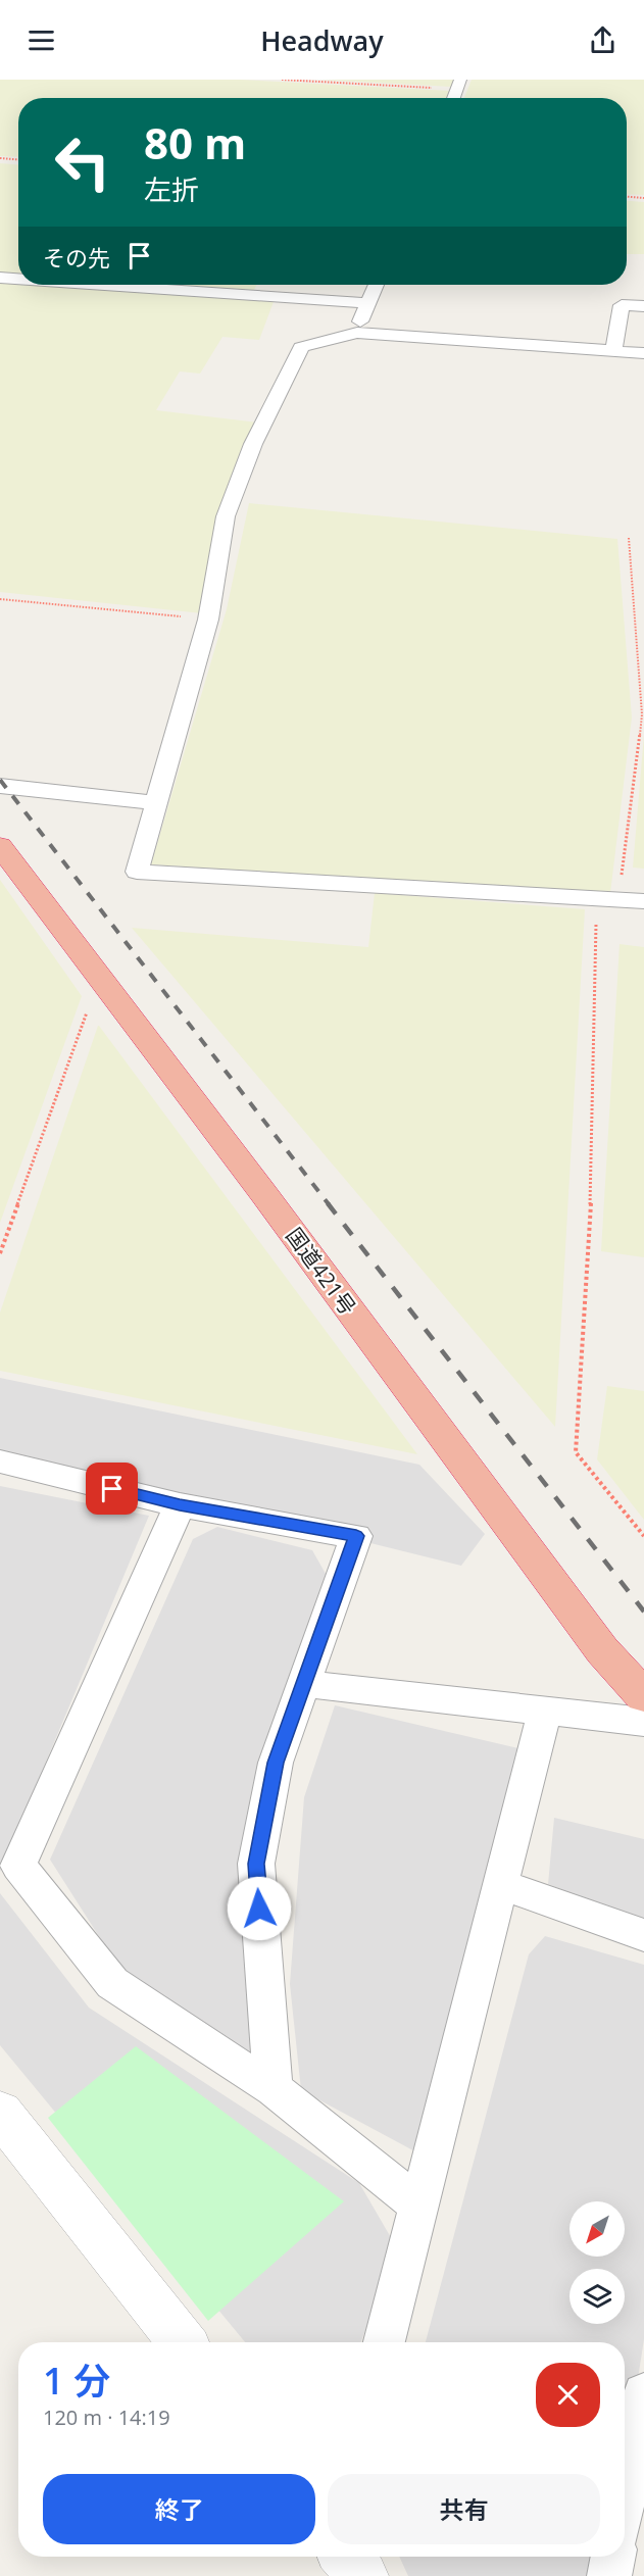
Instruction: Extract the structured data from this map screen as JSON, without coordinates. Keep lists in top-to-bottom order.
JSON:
{
  "streets": {
    "highway": ["国道421号"]
  },
  "north": "bottom left",
  "page": {
    "header": "Headway",
    "turn": ["80 m", "左折"],
    "then": "その先",
    "heading": ["1 分", "120 m · 14:19"],
    "buttons": ["終了", "共有"]
  }
}
